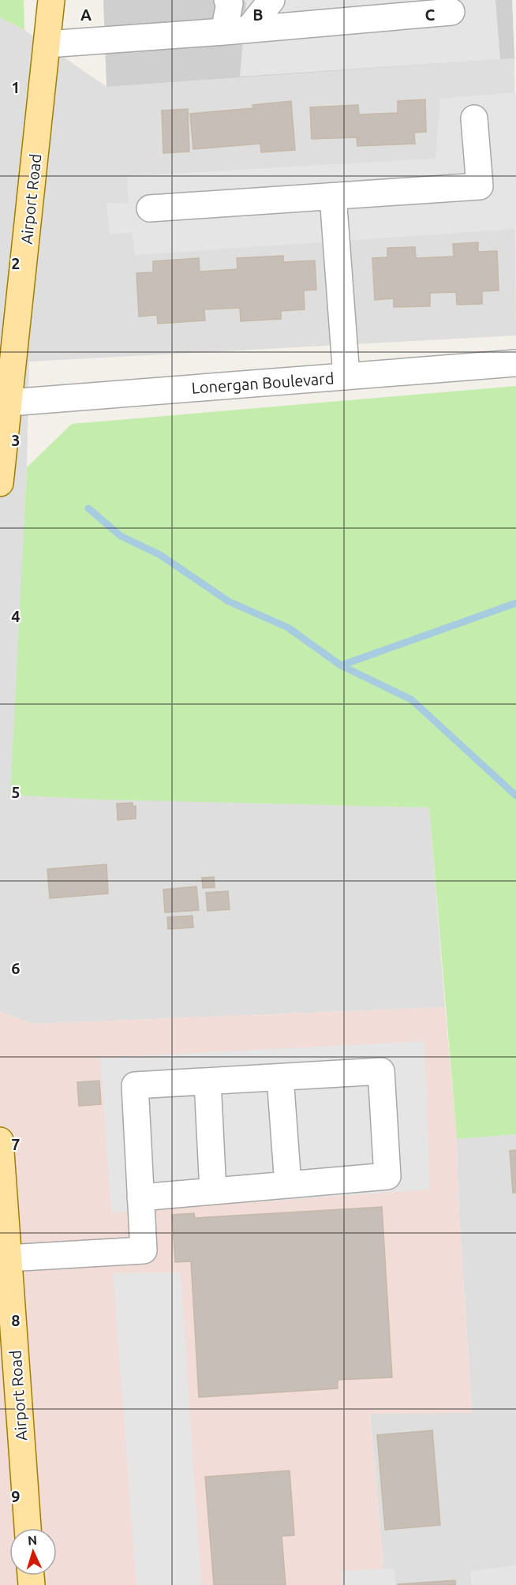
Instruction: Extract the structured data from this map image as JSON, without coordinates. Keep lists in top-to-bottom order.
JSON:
{
  "streets": {
    "main road": ["Airport Road"],
    "street": ["Lonergan Boulevard"]
  },
  "crossings": [
    ["Airport Road", "Lonergan Boulevard"]
  ],
  "north": "top",
  "grid": {
    "columns": ["A", "B", "C"],
    "rows": [
      "1",
      "2",
      "3",
      "4",
      "5",
      "6",
      "7",
      "8",
      "9"
    ]
  }
}
